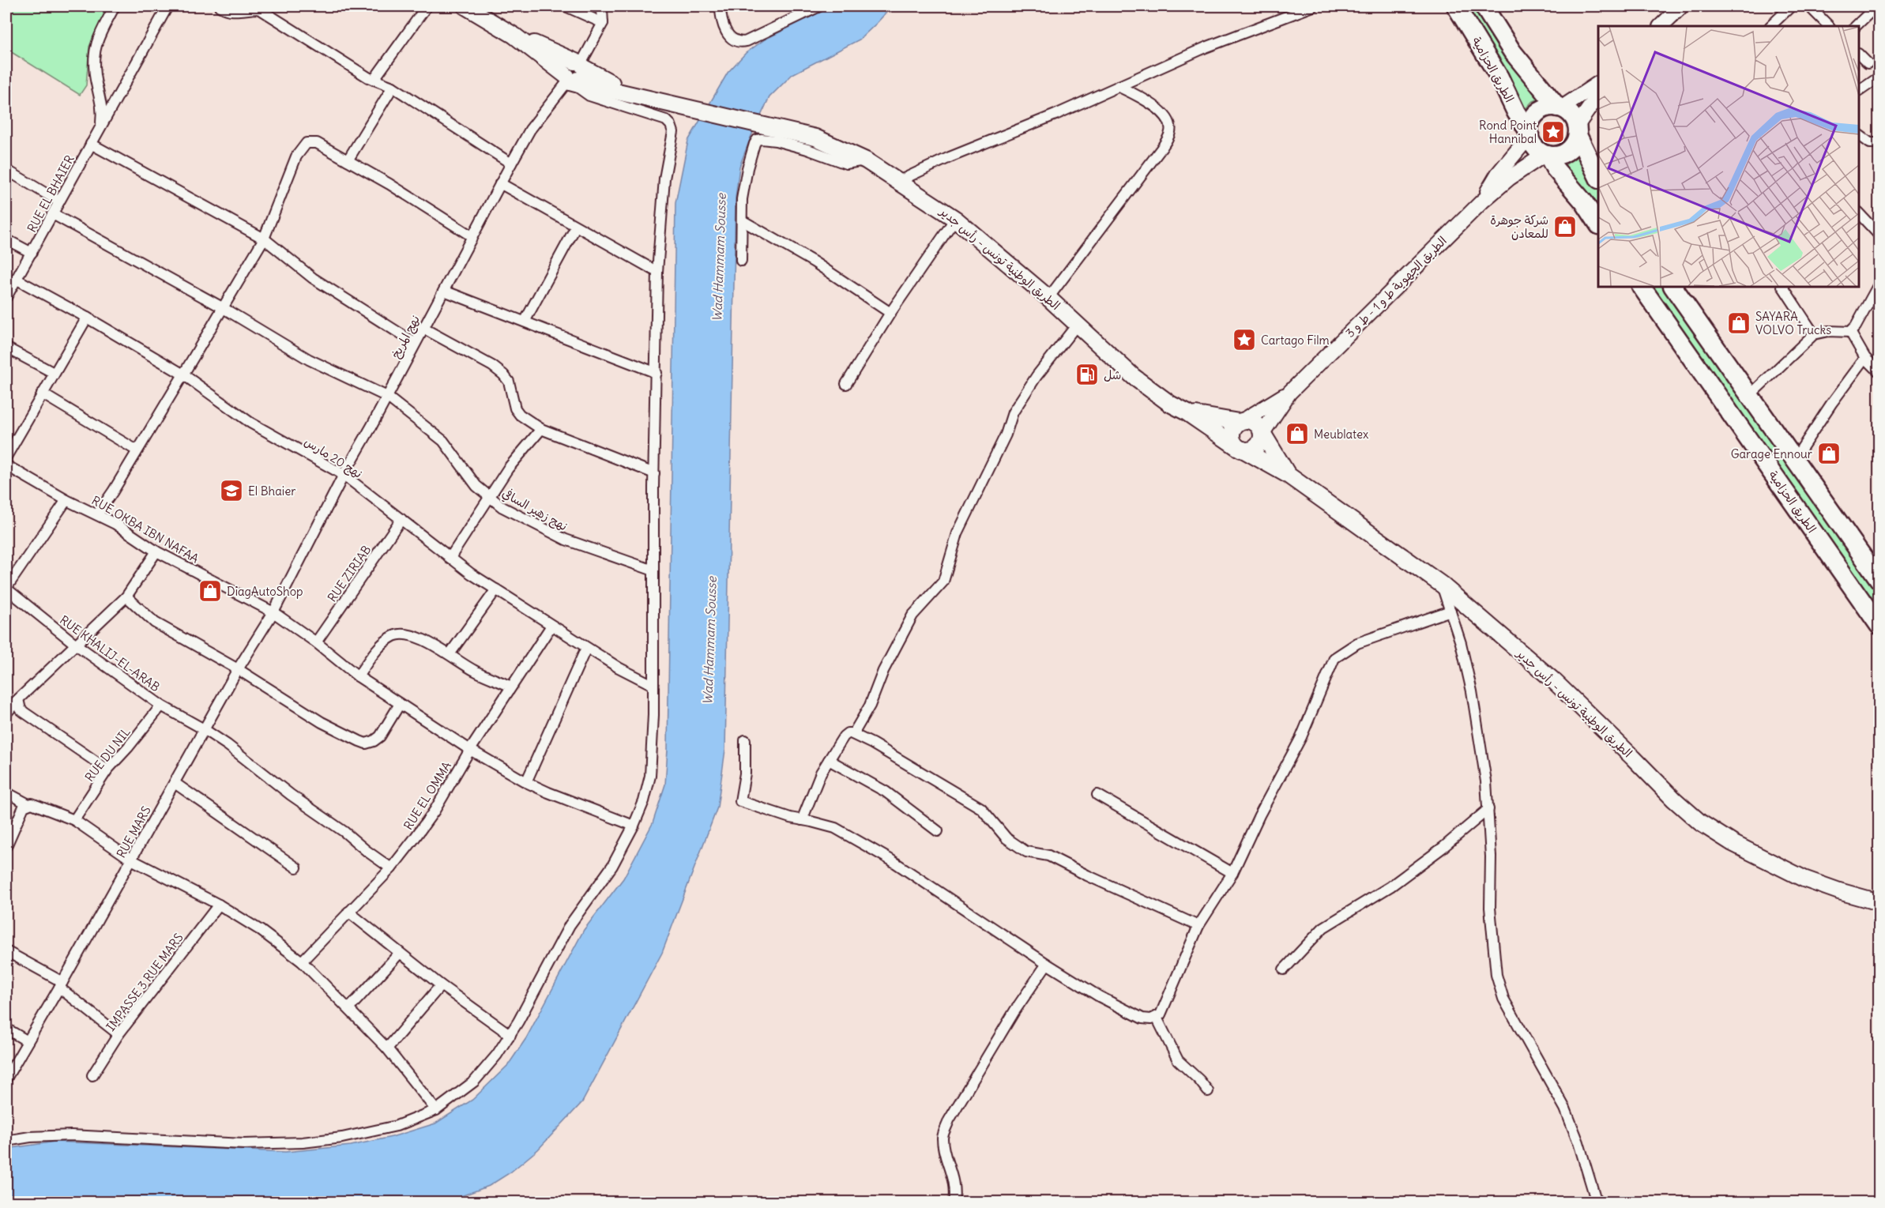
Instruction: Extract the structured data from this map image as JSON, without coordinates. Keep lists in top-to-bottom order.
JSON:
{
  "streets": {
    "highway": ["الطريق الحزامية"],
    "main road": ["الطريق الوطنية تونس - رأس جدير", "الطريق الجهوية ط و 1 - ط و 3"],
    "street": [
      "RUE EL BHAIER",
      "نهج المريخ",
      "نهج 20 مارس",
      "نهج زهير السافي",
      "RUE OKBA IBN NAFAA",
      "RUE ZIRIAB",
      "RUE KHALIJ-EL-ARAB",
      "RUE DU NIL",
      "RUE EL OMMA",
      "RUE MARS",
      "IMPASSE 3 RUE MARS"
    ]
  },
  "crossings": [
    ["الطريق الحزامية", "الطريق الجهوية ط و 1 - ط و 3"],
    ["RUE EL BHAIER", "نهج 20 مارس"],
    ["RUE EL BHAIER", "نهج زهير السافي"],
    ["الطريق الوطنية تونس - رأس جدير", "الطريق الجهوية ط و 1 - ط و 3"],
    ["الطريق الوطنية تونس - رأس جدير", "نهج المريخ"],
    ["نهج المريخ", "نهج 20 مارس"],
    ["نهج المريخ", "نهج زهير السافي"],
    ["نهج المريخ", "RUE OKBA IBN NAFAA"],
    ["نهج المريخ", "RUE MARS"],
    ["نهج 20 مارس", "RUE ZIRIAB"],
    ["نهج 20 مارس", "RUE EL OMMA"],
    ["RUE OKBA IBN NAFAA", "RUE ZIRIAB"],
    ["RUE OKBA IBN NAFAA", "RUE EL OMMA"],
    ["RUE OKBA IBN NAFAA", "RUE MARS"],
    ["RUE KHALIJ-EL-ARAB", "RUE DU NIL"],
    ["RUE KHALIJ-EL-ARAB", "RUE EL OMMA"],
    ["RUE KHALIJ-EL-ARAB", "RUE MARS"]
  ],
  "water": ["Wad Hammam Sousse"],
  "places": {
    "place": ["Rond Point Hannibal", "Cartago Film"],
    "shop": [
      "شركة جوهرة للمعادن",
      "SAYARA VOLVO Trucks",
      "Meublatex",
      "Garage Ennour",
      "DiagAutoShop"
    ],
    "fuel station": ["شل"],
    "school or university": ["El Bhaier"]
  }
}
